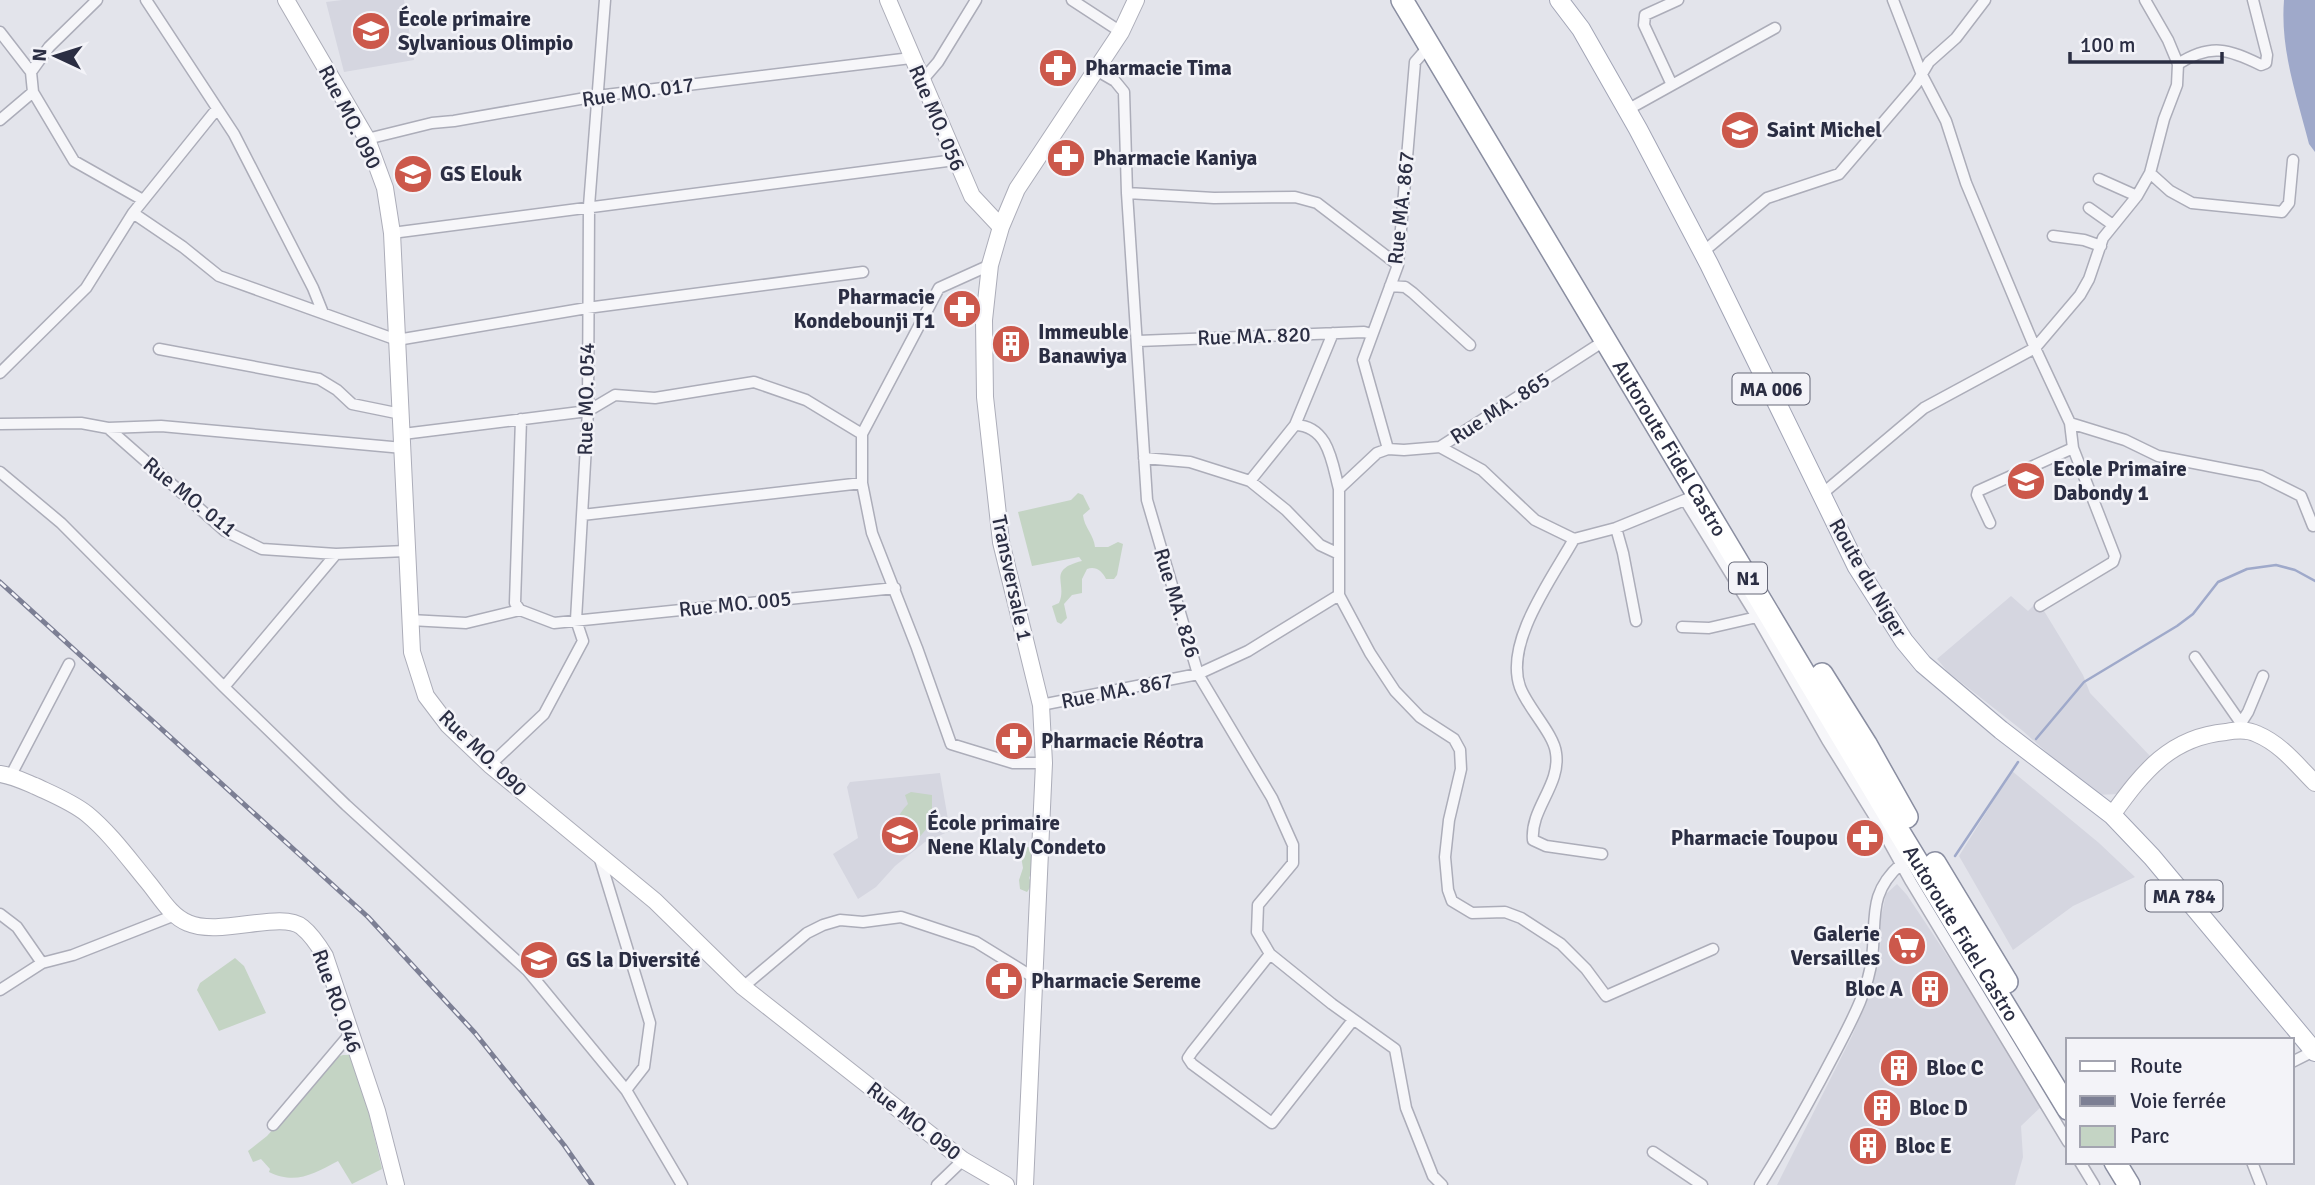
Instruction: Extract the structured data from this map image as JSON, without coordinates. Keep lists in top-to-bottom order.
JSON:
{
  "streets": {
    "highway": ["Autoroute Fidel Castro", "N1"],
    "main road": ["MA 006", "Route du Niger", "MA 784"],
    "street": [
      "Rue MO. 017",
      "Rue MO. 090",
      "Rue MO. 056",
      "Rue MA. 867",
      "Rue MA. 820",
      "Rue MO. 054",
      "Rue MA. 865",
      "Rue MO. 011",
      "Transversale 1",
      "Rue MA. 826",
      "Rue MO. 005",
      "Rue RO. 046"
    ]
  },
  "crossings": [
    ["Rue MO. 017", "Rue MO. 090"],
    ["Rue MO. 017", "Rue MO. 056"],
    ["Rue MO. 017", "Rue MO. 054"],
    ["Rue MO. 090", "Rue MO. 054"],
    ["Rue MO. 090", "Rue MO. 011"],
    ["Rue MO. 056", "Transversale 1"],
    ["Rue MA. 867", "Rue MA. 820"],
    ["Rue MA. 867", "Rue MA. 865"],
    ["Rue MA. 867", "Autoroute Fidel Castro"],
    ["Rue MA. 867", "Transversale 1"],
    ["Rue MA. 867", "Rue MA. 826"],
    ["Rue MA. 820", "Rue MA. 826"],
    ["Rue MO. 054", "Rue MO. 005"],
    ["Rue MA. 865", "Autoroute Fidel Castro"],
    ["Transversale 1", "Rue MA. 826"]
  ],
  "places": {
    "school or university": [
      "École primaire Sylvanious Olimpio",
      "Saint Michel",
      "GS Elouk",
      "Ecole Primaire Dabondy 1",
      "École primaire Nene Klaly Condeto",
      "GS la Diversité"
    ],
    "pharmacy": [
      "Pharmacie Tima",
      "Pharmacie Kaniya",
      "Pharmacie Kondebounji T1",
      "Pharmacie Réotra",
      "Pharmacie Toupou",
      "Pharmacie Sereme"
    ],
    "building": [
      "Immeuble Banawiya",
      "Bloc A",
      "Bloc C",
      "Bloc D",
      "Bloc E"
    ],
    "supermarket": ["Galerie Versailles"]
  },
  "legend": ["Route", "Voie ferrée", "Parc"],
  "scale_bar": "100 m",
  "north": "left"
}
